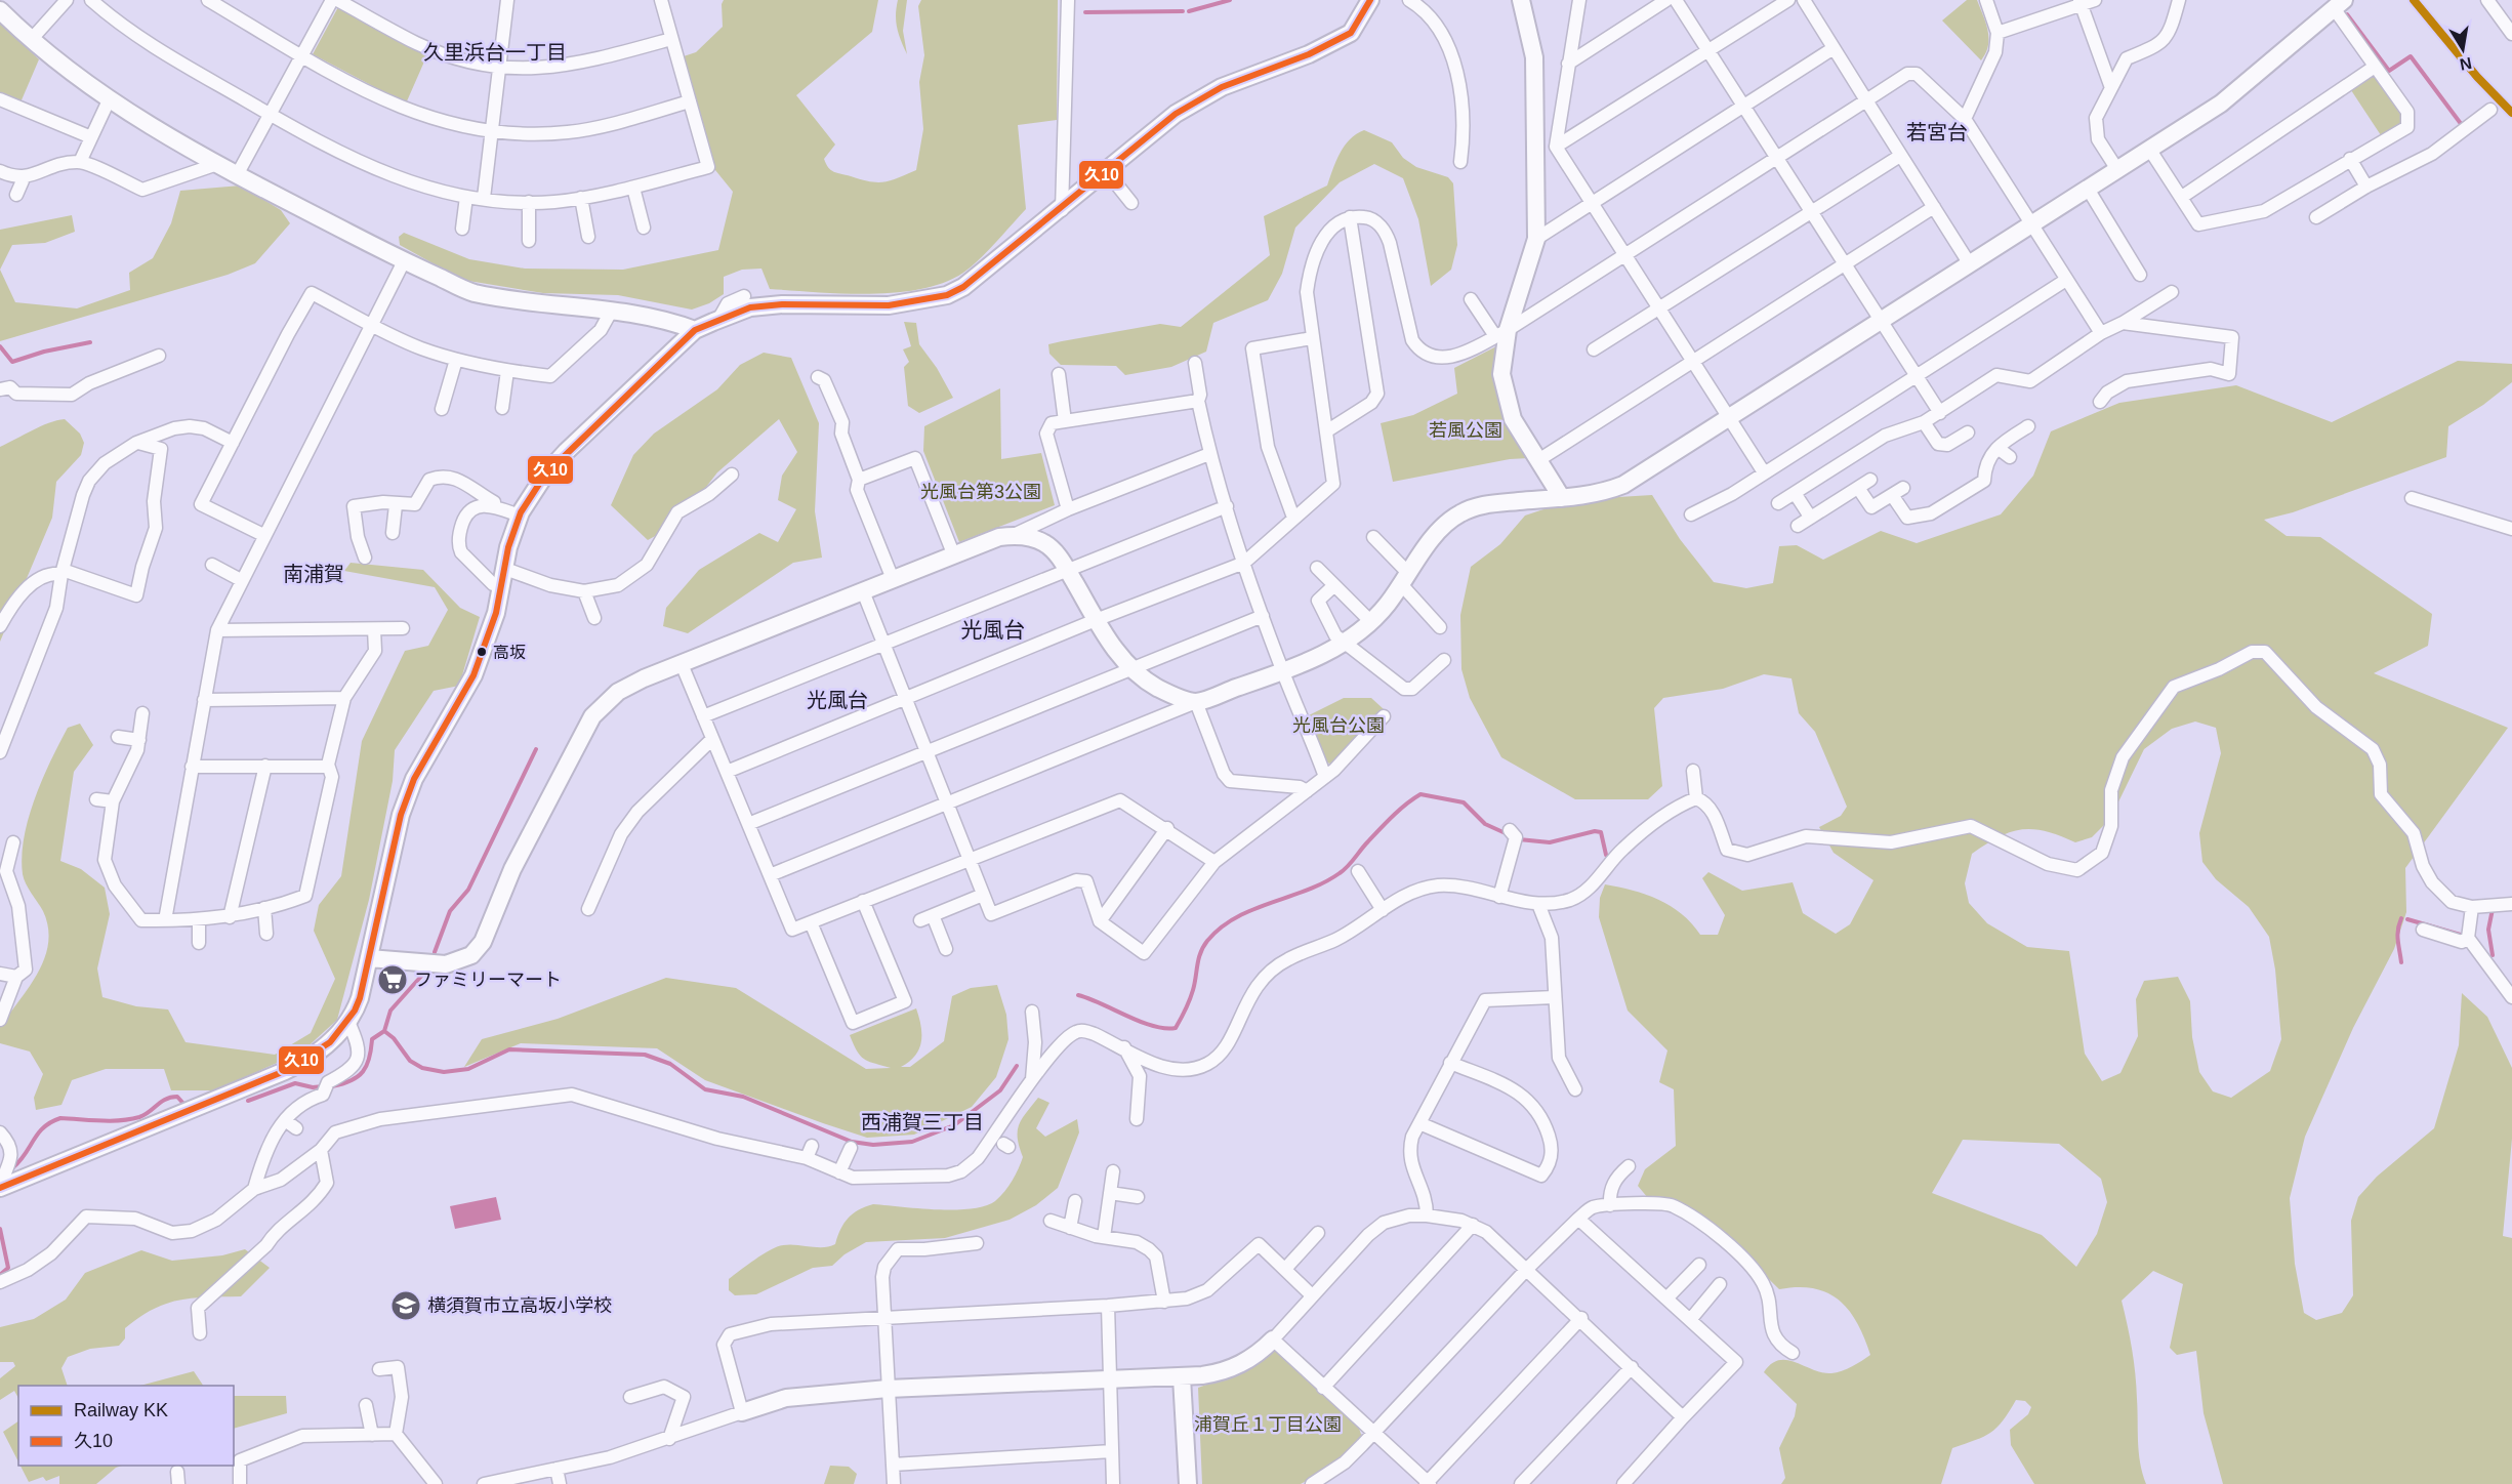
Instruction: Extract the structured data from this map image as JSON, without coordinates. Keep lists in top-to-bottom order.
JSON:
{
  "districts": [
    "久里浜台一丁目",
    "若宮台",
    "南浦賀",
    "光風台",
    "光風台",
    "西浦賀三丁目"
  ],
  "parks": [
    "若風公園",
    "光風台第3公園",
    "光風台公園",
    "浦賀丘１丁目公園"
  ],
  "places": {
    "other": ["高坂"],
    "supermarket": ["ファミリーマート"],
    "school or university": ["横須賀市立高坂小学校"]
  },
  "lines": ["rail line KK", "transit line 久10"],
  "legend": ["Railway KK", "久10"],
  "north": "bottom"
}
